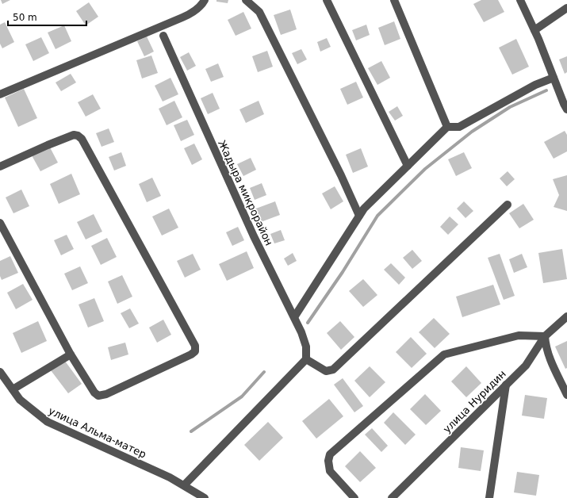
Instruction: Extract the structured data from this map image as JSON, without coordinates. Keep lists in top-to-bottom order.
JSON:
{
  "streets": {
    "street": ["Жадыра микрорайон", "улица Нуридин", "улица Альма-матер"]
  },
  "scale_bar": "50 m"
}
